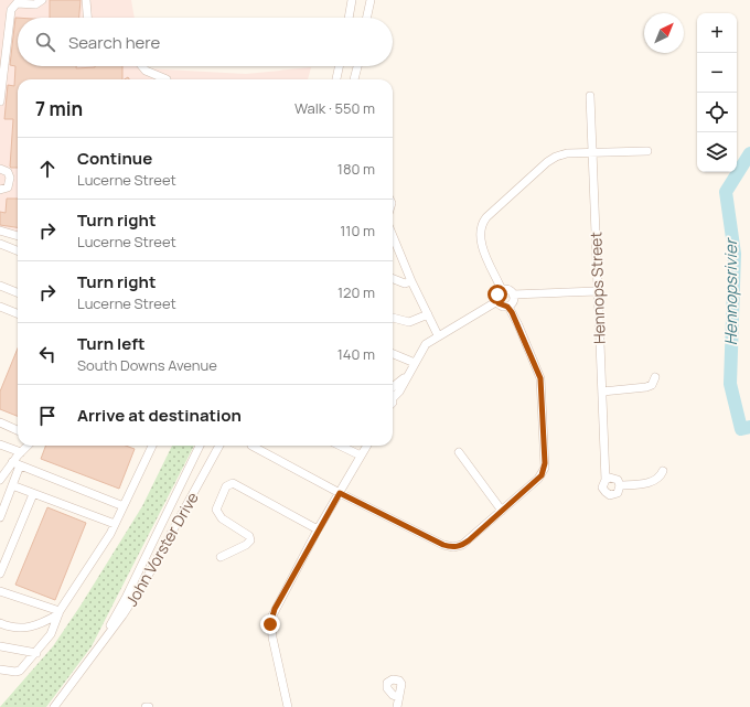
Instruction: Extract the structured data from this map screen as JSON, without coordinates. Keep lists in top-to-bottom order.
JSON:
{
  "streets": {
    "street": ["Hennops Street", "John Vorster Drive"]
  },
  "water": ["Hennopsrivier"],
  "north": "top right",
  "page": {
    "map_buttons": ["+", "−"],
    "search": "Search here",
    "heading": ["7 min", "Walk · 550 m"],
    "list": [
      ["Continue", "Lucerne Street", "180 m"],
      ["Turn right", "Lucerne Street", "110 m"],
      ["Turn right", "Lucerne Street", "120 m"],
      ["Turn left", "South Downs Avenue", "140 m"],
      "Arrive at destination"
    ]
  }
}
